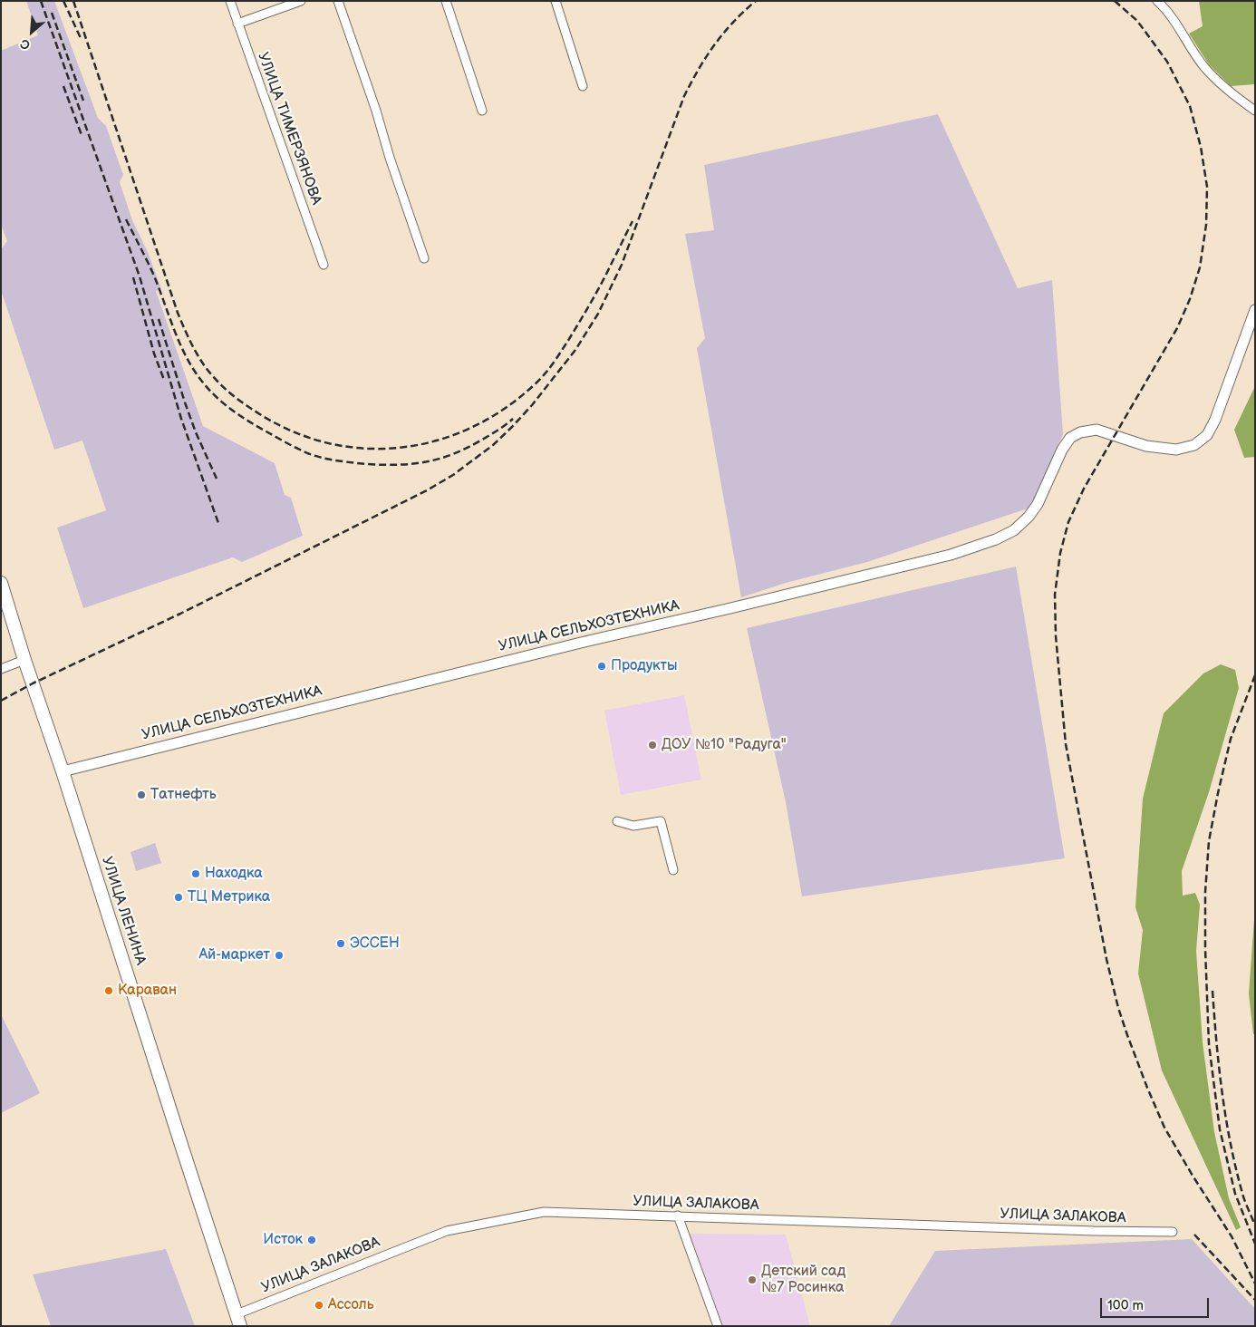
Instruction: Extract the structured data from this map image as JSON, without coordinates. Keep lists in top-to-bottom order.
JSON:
{
  "streets": {
    "main road": ["УЛИЦА ЛЕНИНА"],
    "street": ["УЛИЦА ТИМЕРЗЯНОВА", "УЛИЦА СЕЛЬХОЗТЕХНИКА", "УЛИЦА ЗАЛАКОВА"]
  },
  "crossings": [
    ["УЛИЦА СЕЛЬХОЗТЕХНИКА", "УЛИЦА ЛЕНИНА"],
    ["УЛИЦА ЛЕНИНА", "УЛИЦА ЗАЛАКОВА"]
  ],
  "places": [
    "Продукты",
    "ДОУ №10 \"Радуга\"",
    "Татнефть",
    "Находка",
    "ТЦ Метрика",
    "ЭССЕН",
    "Ай-маркет",
    "Караван",
    "Исток",
    "Детский сад №7 Росинка",
    "Ассоль"
  ],
  "scale_bar": "100 m",
  "north": "bottom left"
}
